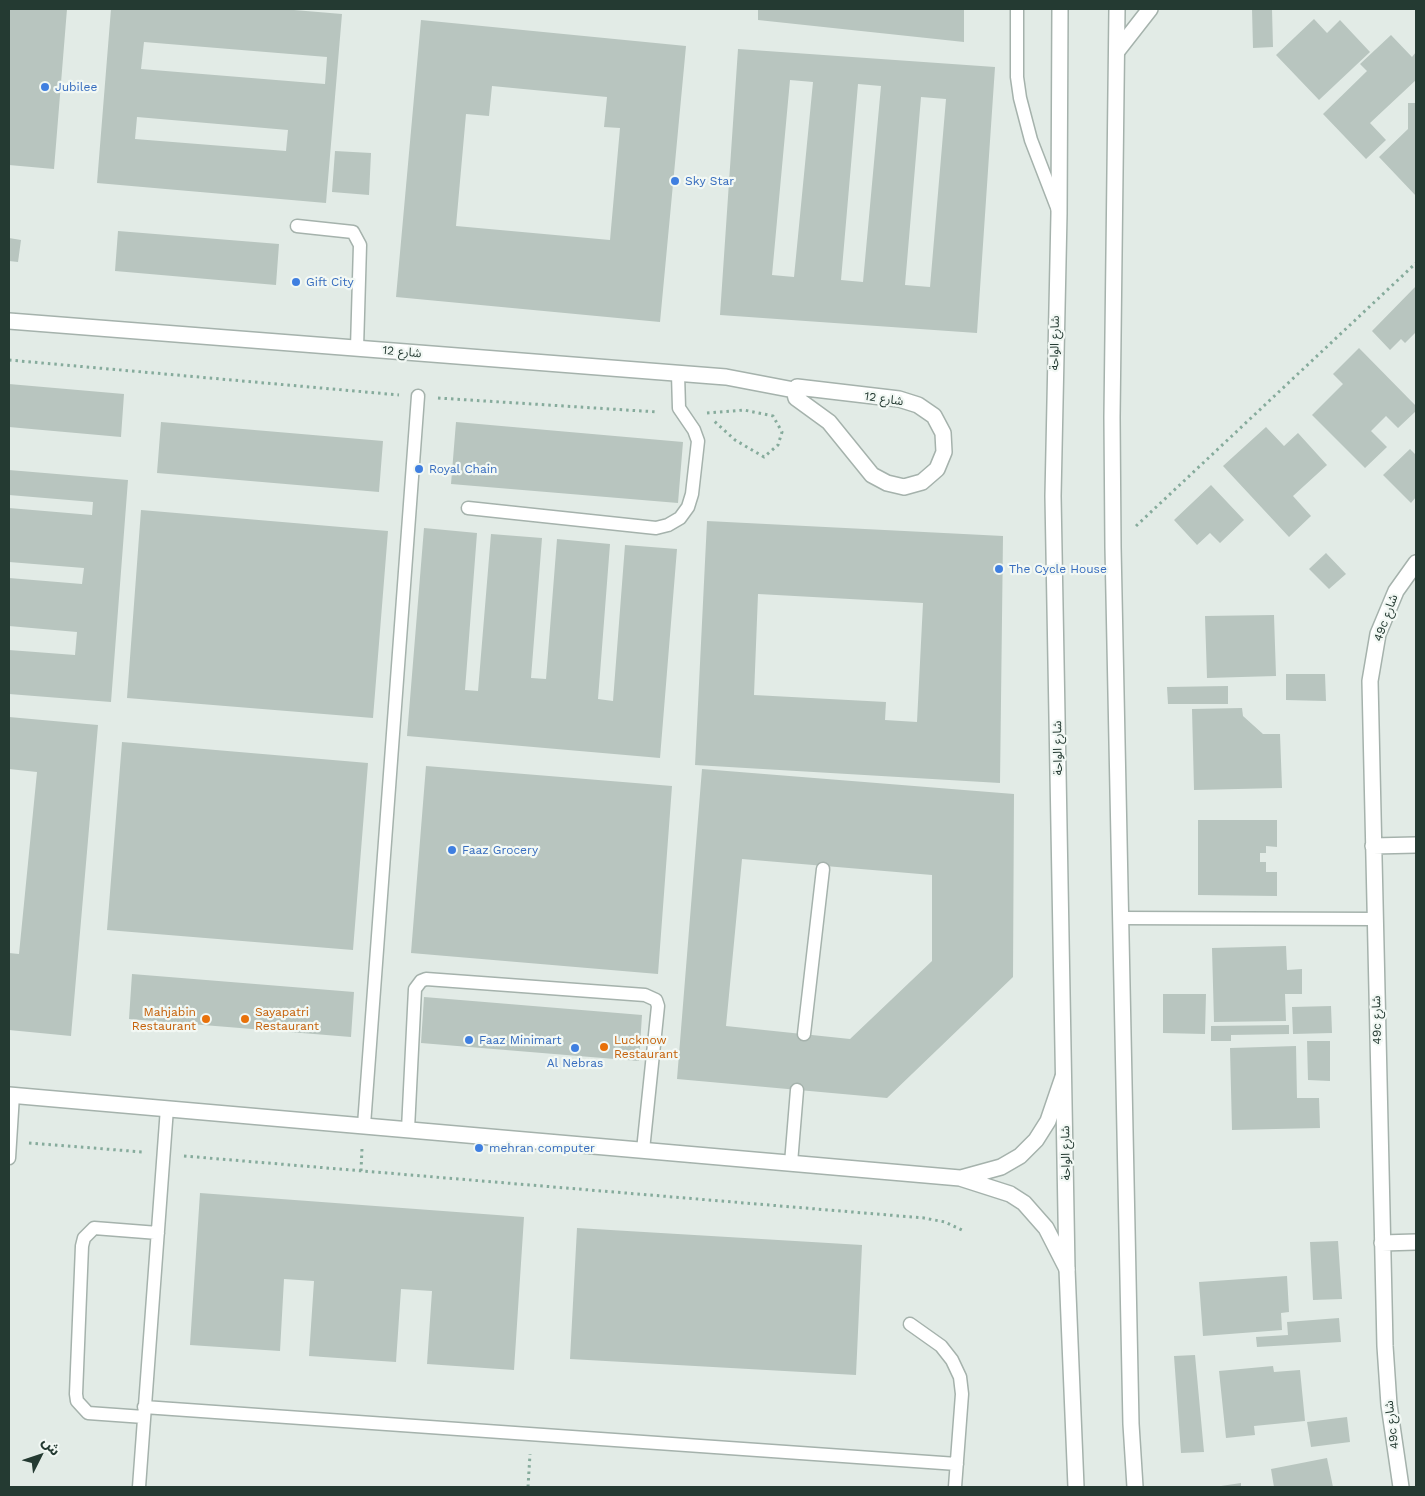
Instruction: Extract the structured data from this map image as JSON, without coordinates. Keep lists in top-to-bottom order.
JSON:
{
  "streets": {
    "street": ["شارع الواحة", "شارع 12", "49c شارع"]
  },
  "places": [
    "Jubilee",
    "Sky Star",
    "Gift City",
    "Royal Chain",
    "The Cycle House",
    "Faaz Grocery",
    "Mahjabin Restaurant",
    "Sayapatri Restaurant",
    "Faaz Minimart",
    "Lucknow Restaurant",
    "Al Nebras",
    "mehran computer"
  ],
  "north": "top right"
}
